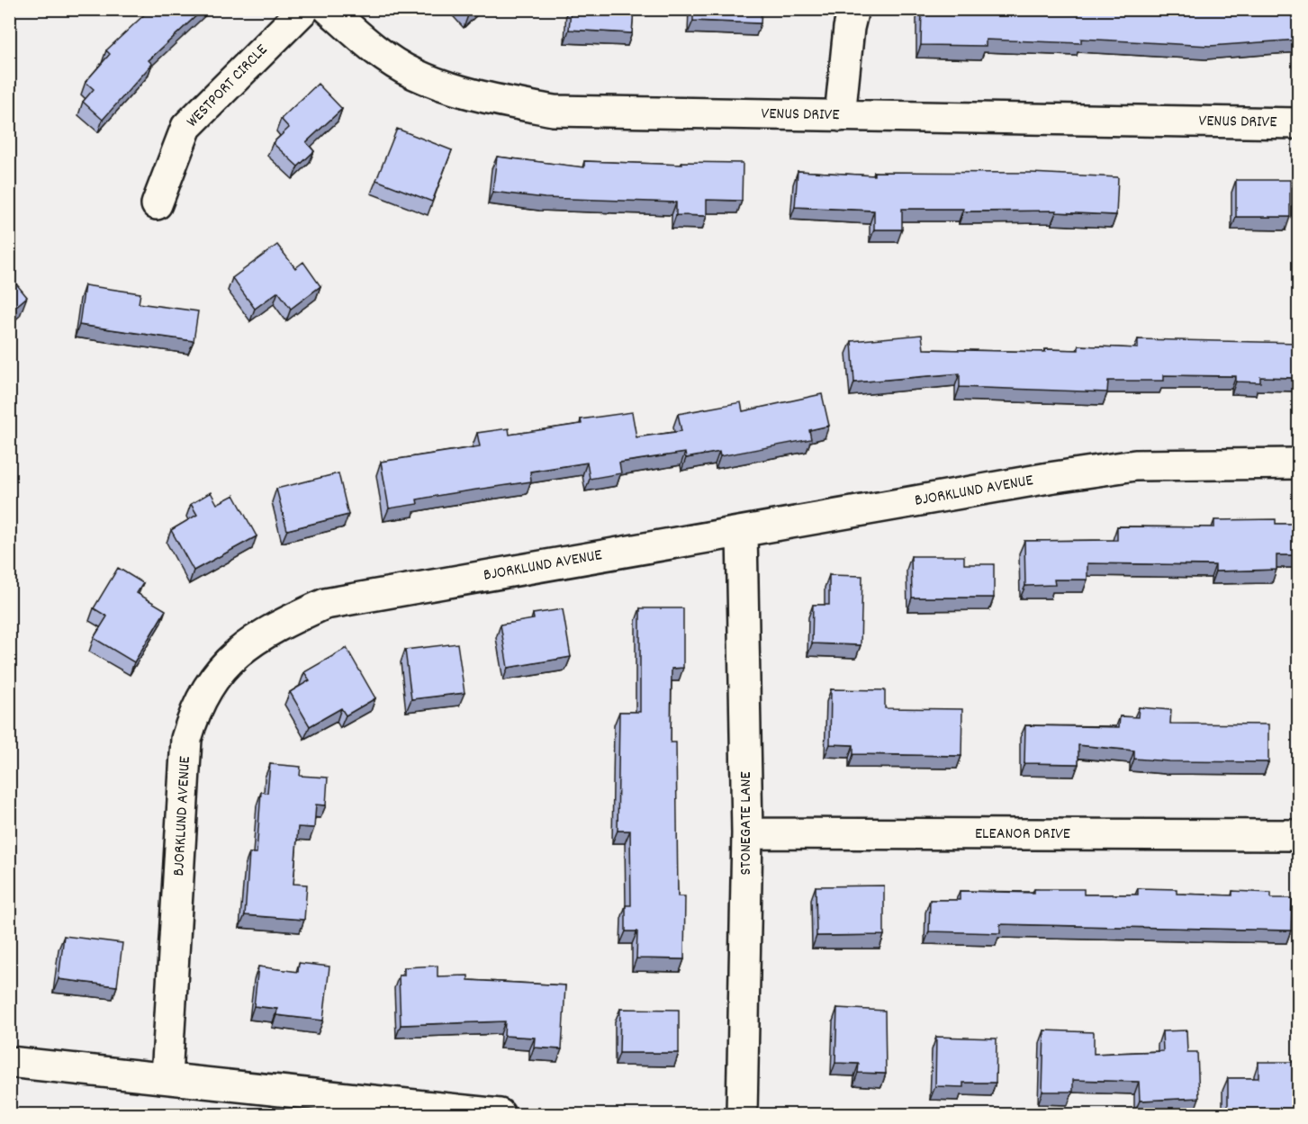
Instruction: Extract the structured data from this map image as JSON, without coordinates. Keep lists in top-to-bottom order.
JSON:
{
  "streets": {
    "street": [
      "WESTPORT CIRCLE",
      "VENUS DRIVE",
      "BJORKLUND AVENUE",
      "STONEGATE LANE",
      "ELEANOR DRIVE"
    ]
  },
  "crossings": [
    ["BJORKLUND AVENUE", "STONEGATE LANE"],
    ["STONEGATE LANE", "ELEANOR DRIVE"]
  ]
}
